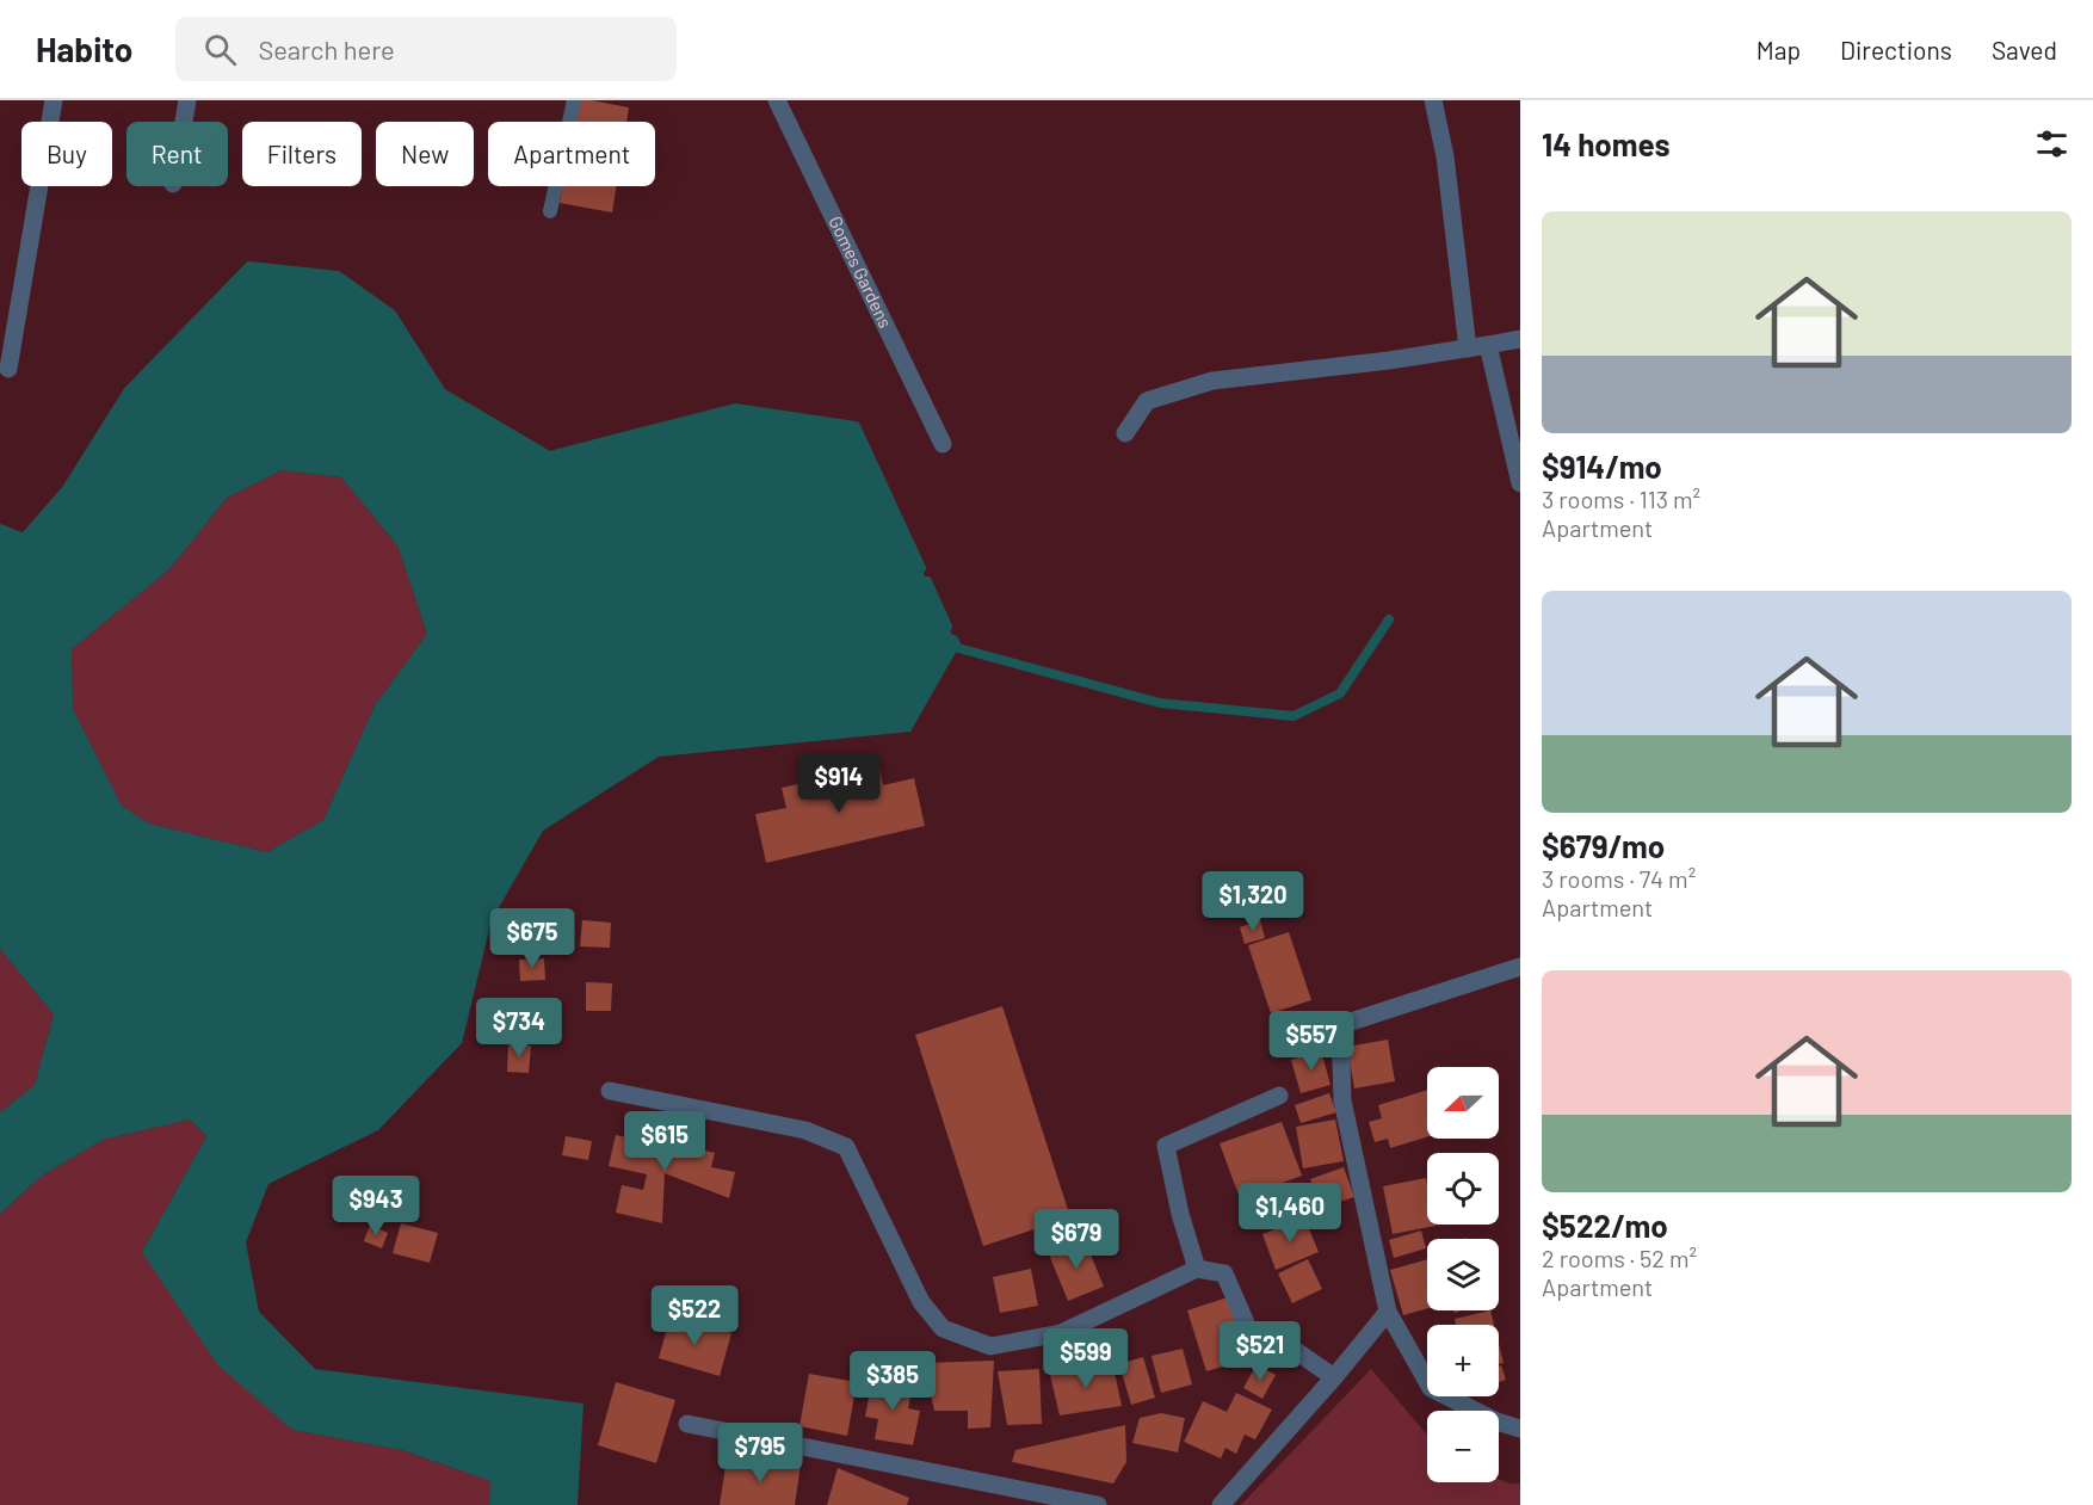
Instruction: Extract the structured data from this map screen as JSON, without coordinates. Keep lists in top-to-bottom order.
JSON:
{
  "streets": {
    "street": ["Gomes Gardens"]
  },
  "north": "left",
  "page": {
    "header": "Habito",
    "search": "Search here",
    "nav": ["Map", "Directions", "Saved"],
    "heading": "14 homes",
    "chip": [
      "Buy",
      "Rent",
      "Filters",
      "New",
      "Apartment"
    ],
    "list": [
      {
        "name": "$914/mo",
        "note": "3 rooms · 113 m² · Apartment"
      },
      {
        "name": "$679/mo",
        "note": "3 rooms · 74 m² · Apartment"
      },
      {
        "name": "$522/mo",
        "note": "2 rooms · 52 m² · Apartment"
      }
    ],
    "price": [
      "$914",
      "$1,320",
      "$675",
      "$734",
      "$557",
      "$615",
      "$943",
      "$1,460",
      "$679",
      "$522",
      "$521",
      "$599",
      "$385",
      "$795"
    ],
    "map_buttons": ["+", "−"]
  }
}
